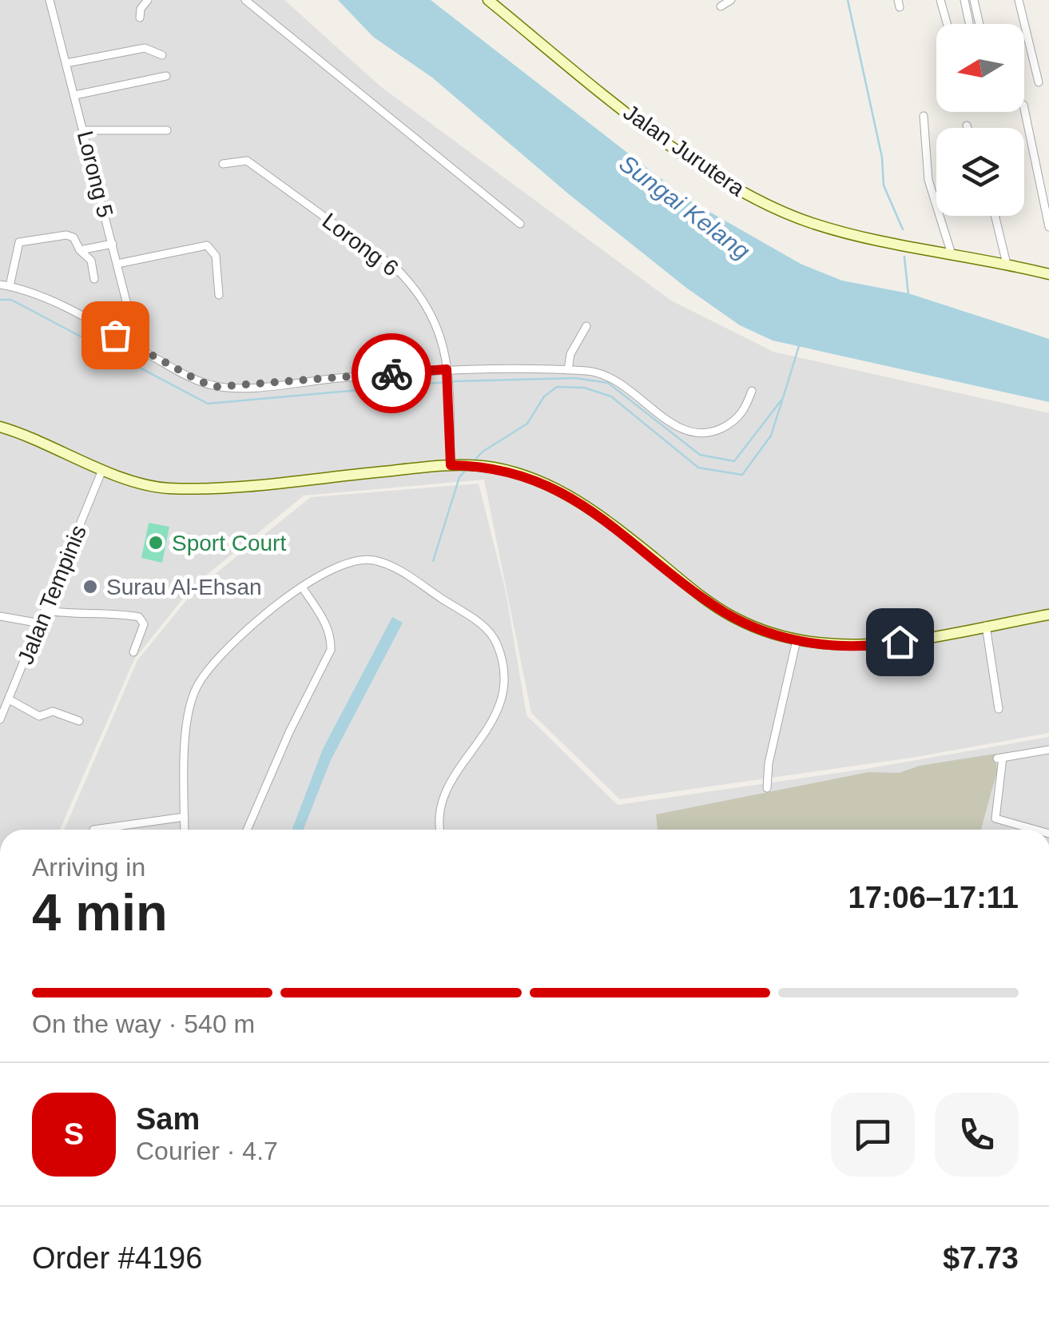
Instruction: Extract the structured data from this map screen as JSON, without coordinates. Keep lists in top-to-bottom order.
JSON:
{
  "streets": {
    "street": [
      "Jalan Jurutera",
      "Lorong 5",
      "Lorong 6",
      "Jalan Tempinis"
    ]
  },
  "water": ["Sungai Kelang"],
  "places": ["Sport Court", "Surau Al-Ehsan"],
  "north": "left",
  "page": {
    "heading": ["4 min", "Arriving in", "17:06–17:11"],
    "panel": [
      "Sam",
      "Courier · 4.7",
      "Order #4196",
      "$7.73"
    ],
    "bar": "On the way · 540 m",
    "round": "S"
  }
}
